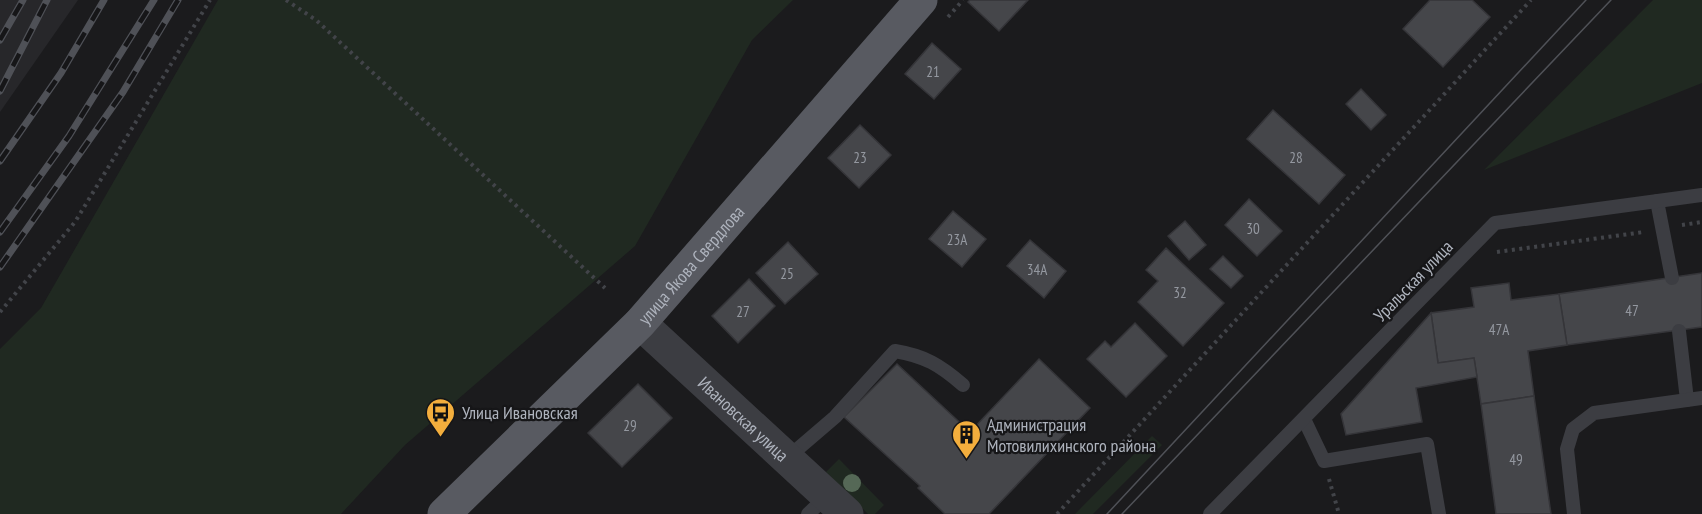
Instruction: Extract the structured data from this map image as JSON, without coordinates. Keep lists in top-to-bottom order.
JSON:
{
  "streets": {
    "main road": ["улица Якова Свердлова"],
    "street": ["Ивановская улица"],
    "lane": ["Уральская улица"]
  },
  "crossings": [
    ["улица Якова Свердлова", "Ивановская улица"]
  ],
  "places": {
    "bus stop": ["Улица Ивановская"],
    "building": ["Администрация Мотовилихинского района"]
  },
  "house_numbers": [
    "21",
    "23",
    "28",
    "30",
    "23А",
    "34А",
    "25",
    "32",
    "47",
    "27",
    "47А",
    "29",
    "49"
  ]
}
